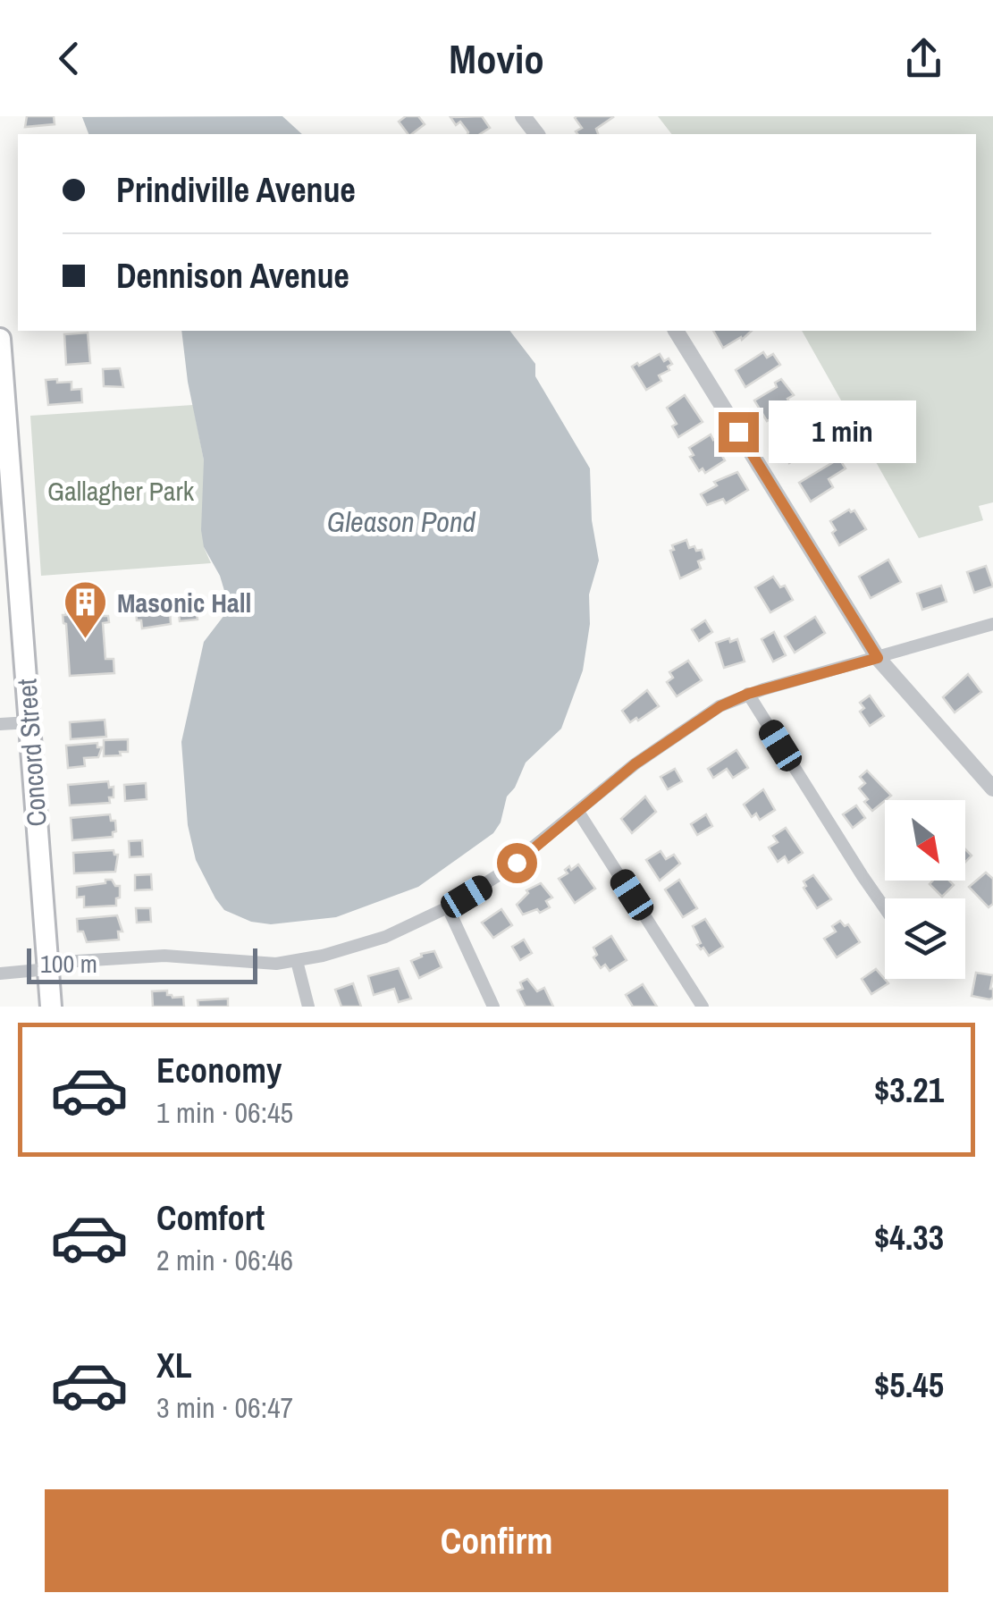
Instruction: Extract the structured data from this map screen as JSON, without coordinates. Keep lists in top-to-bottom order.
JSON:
{
  "streets": {
    "main road": ["Concord Street"]
  },
  "water": ["Gleason Pond"],
  "parks": ["Gallagher Park"],
  "places": {
    "building": ["Masonic Hall"]
  },
  "scale_bar": "100 m",
  "north": "bottom right",
  "page": {
    "header": "Movio",
    "banner": ["Prindiville Avenue", "Dennison Avenue"],
    "bubble": "1 min",
    "scale": "100 m",
    "list": [
      {
        "name": "Economy",
        "note": "1 min · 06:45",
        "value": "$3.21"
      },
      {
        "name": "Comfort",
        "note": "2 min · 06:46",
        "value": "$4.33"
      },
      {
        "name": "XL",
        "note": "3 min · 06:47",
        "value": "$5.45"
      }
    ],
    "buttons": "Confirm"
  }
}
